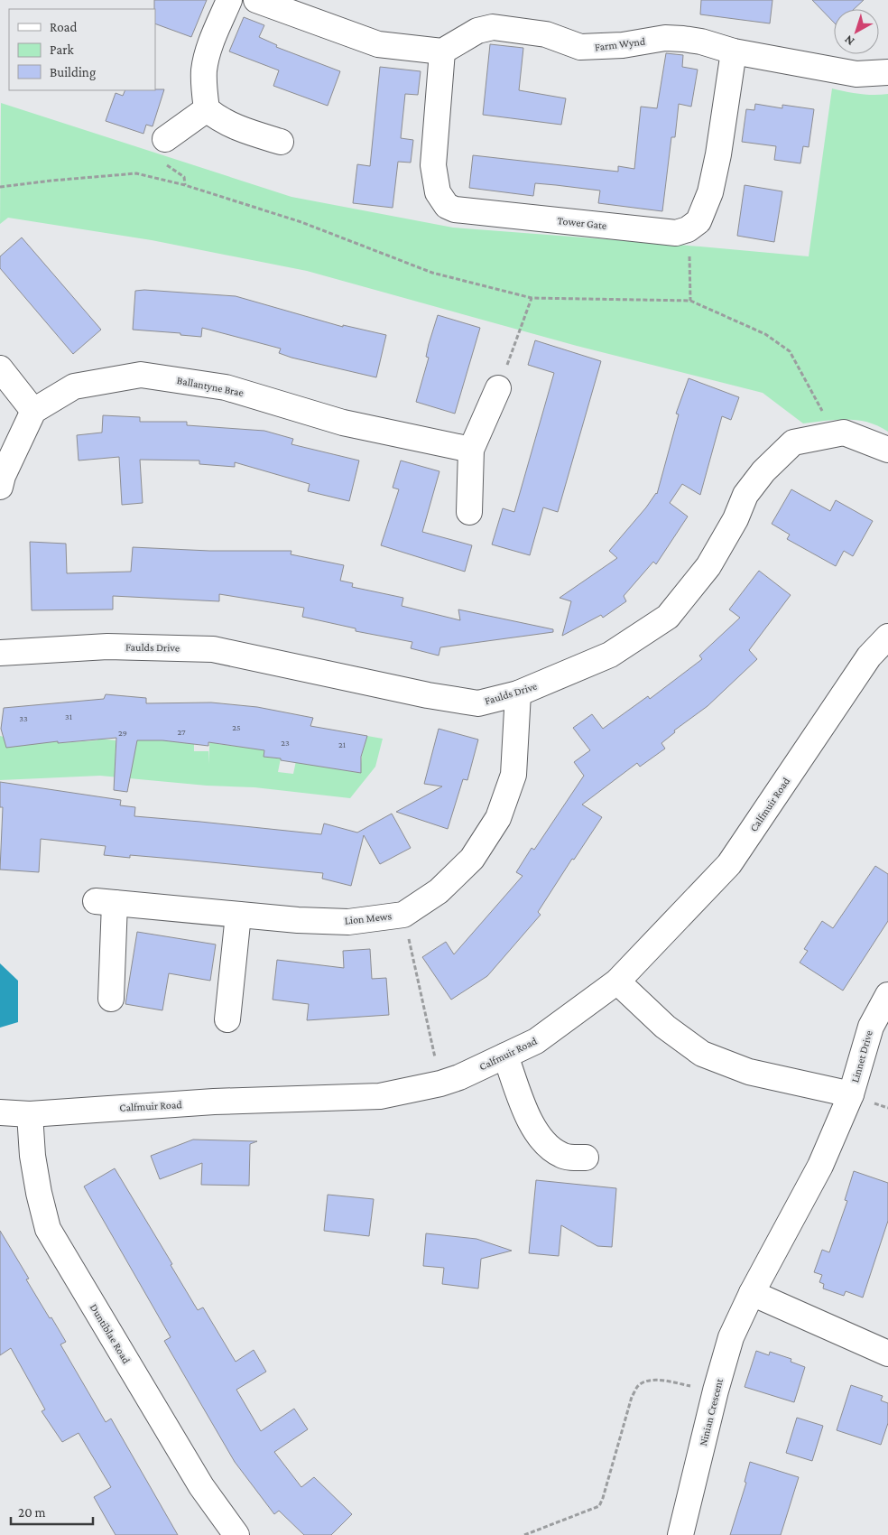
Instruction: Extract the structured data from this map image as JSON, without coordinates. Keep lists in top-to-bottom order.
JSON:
{
  "streets": {
    "street": [
      "Farm Wynd",
      "Tower Gate",
      "Ballantyne Brae",
      "Faulds Drive",
      "Calfmuir Road",
      "Lion Mews",
      "Linnet Drive",
      "Duntiblae Road",
      "Ninian Crescent"
    ]
  },
  "crossings": [
    ["Farm Wynd", "Tower Gate"],
    ["Faulds Drive", "Lion Mews"],
    ["Calfmuir Road", "Duntiblae Road"],
    ["Linnet Drive", "Ninian Crescent"]
  ],
  "house_numbers": [
    "31",
    "33",
    "25",
    "27",
    "29",
    "23",
    "21"
  ],
  "legend": ["Road", "Park", "Building"],
  "scale_bar": "20 m",
  "north": "bottom left"
}
